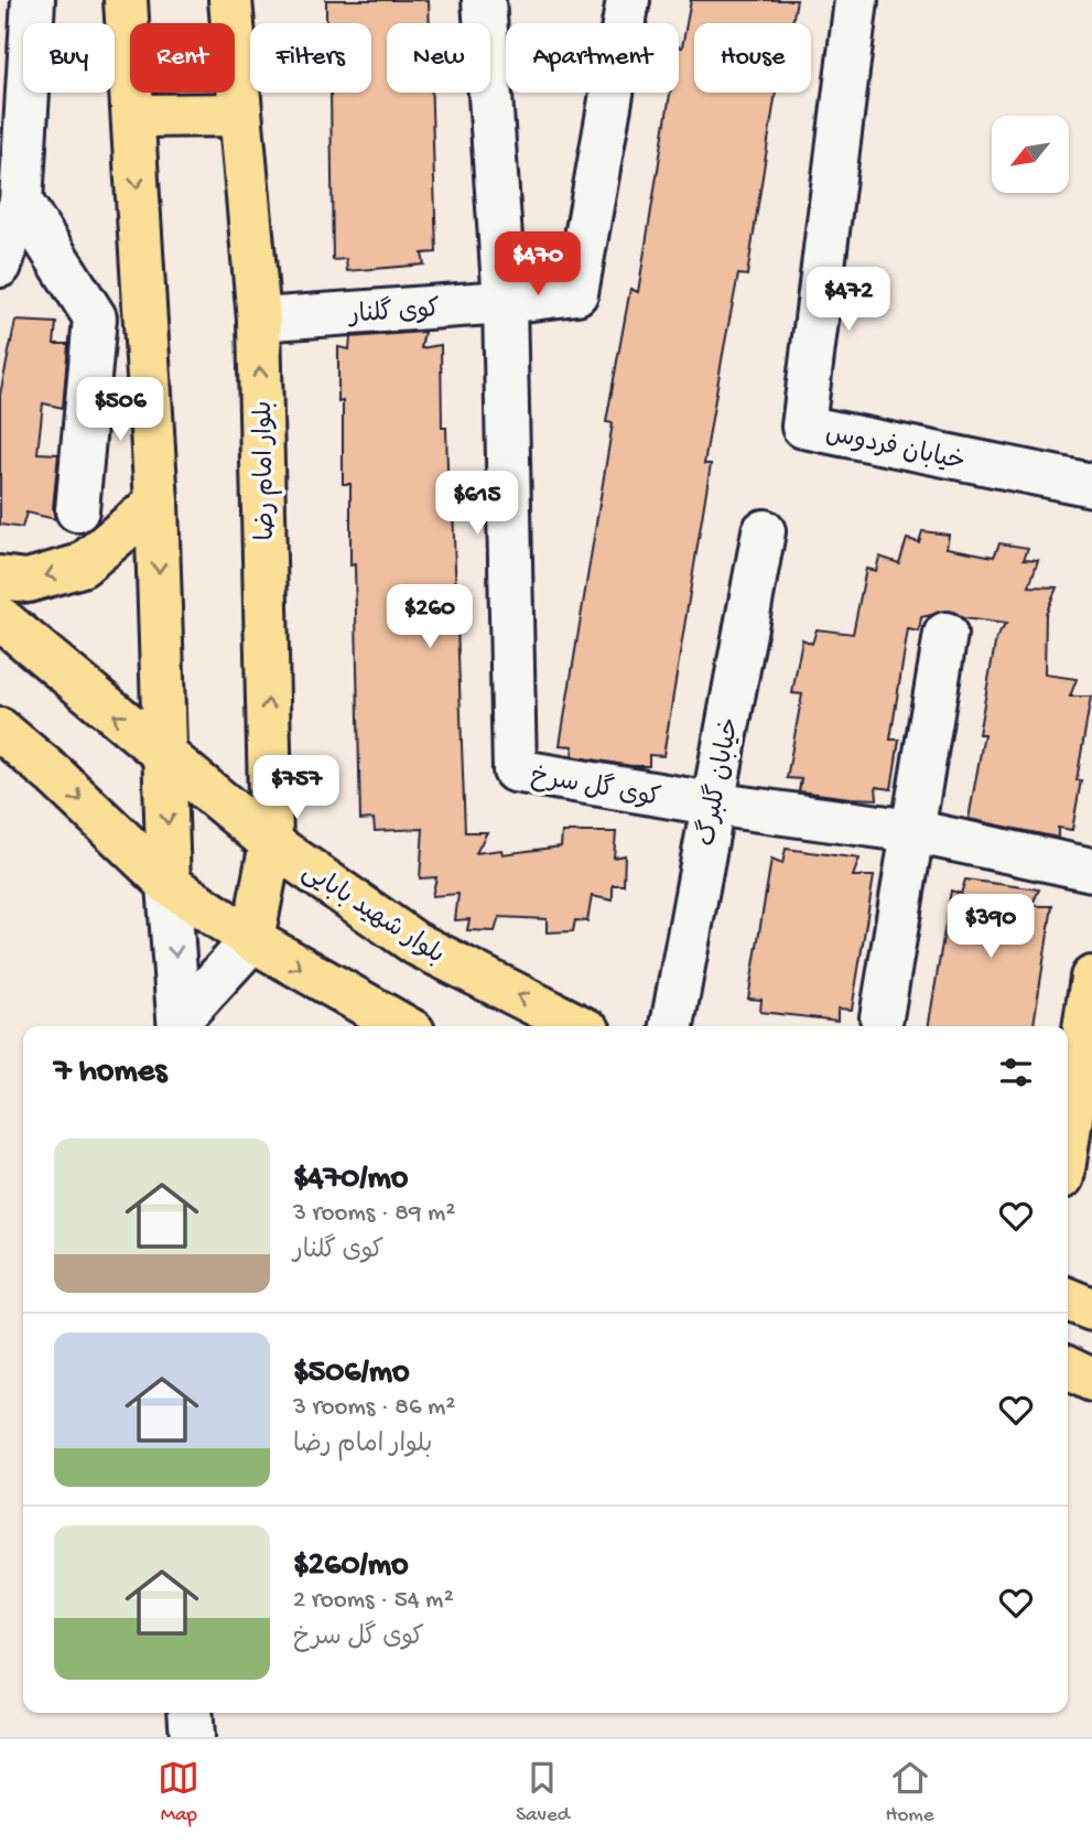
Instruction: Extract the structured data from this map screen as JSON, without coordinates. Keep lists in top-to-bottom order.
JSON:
{
  "streets": {
    "main road": ["بلوار امام رضا", "بلوار شهید بابایی"],
    "street": [
      "کوی گلنار",
      "خیابان فردوس",
      "خیابان گلبرگ",
      "کوی گل سرخ"
    ]
  },
  "crossings": [
    ["کوی گلنار", "بلوار امام رضا"],
    ["کوی گلنار", "کوی گل سرخ"],
    ["بلوار امام رضا", "بلوار شهید بابایی"],
    ["خیابان گلبرگ", "کوی گل سرخ"]
  ],
  "north": "bottom left",
  "page": {
    "chip": [
      "Buy",
      "Rent",
      "Filters",
      "New",
      "Apartment",
      "House"
    ],
    "price": [
      "$470",
      "$472",
      "$506",
      "$615",
      "$260",
      "$757",
      "$390"
    ],
    "heading": "7 homes",
    "list": [
      {
        "name": "$470/mo",
        "note": "3 rooms · 89 m² · کوی گلنار"
      },
      {
        "name": "$506/mo",
        "note": "3 rooms · 86 m² · بلوار امام رضا"
      },
      {
        "name": "$260/mo",
        "note": "2 rooms · 54 m² · کوی گل سرخ"
      }
    ],
    "tabs": ["Map", "Saved", "Home"]
  }
}
